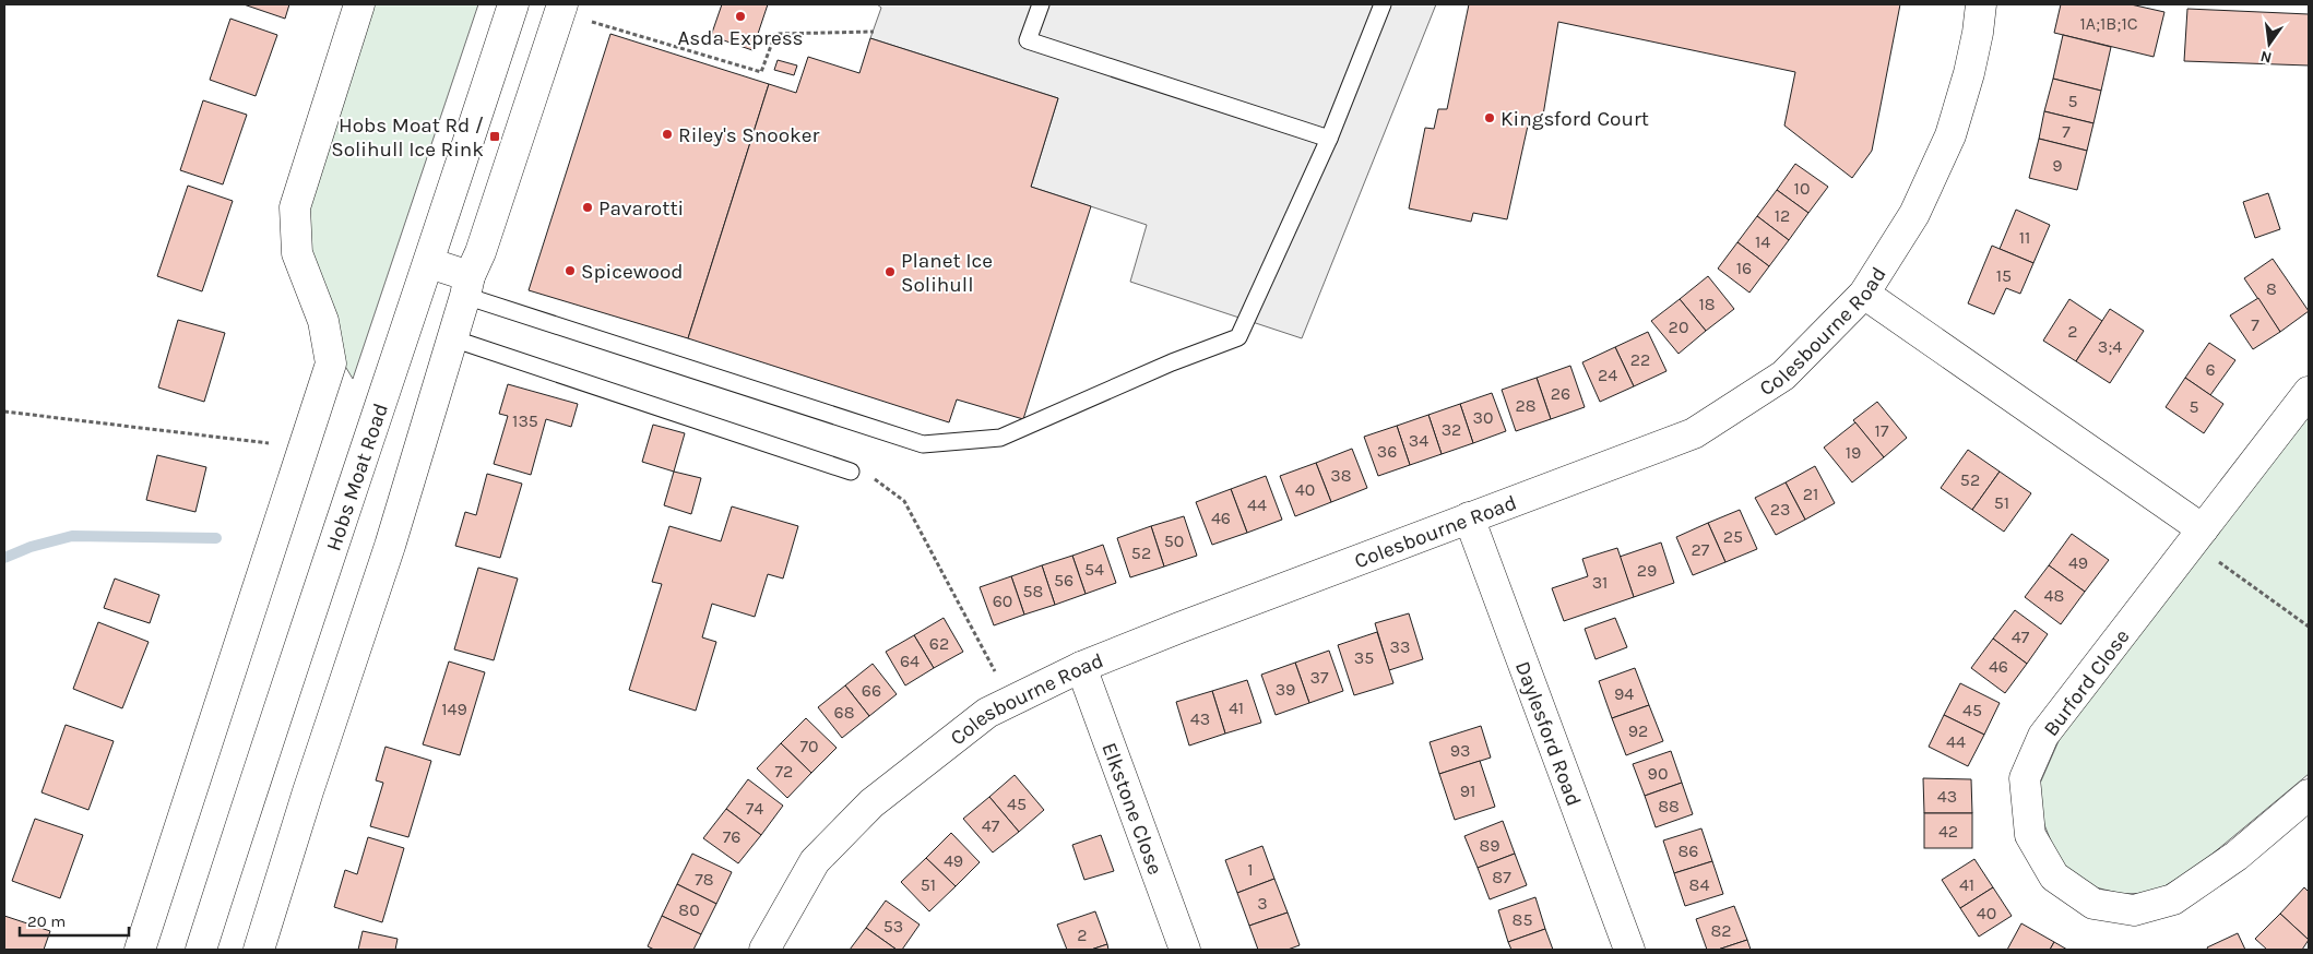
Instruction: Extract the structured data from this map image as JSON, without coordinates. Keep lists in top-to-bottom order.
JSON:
{
  "streets": {
    "street": [
      "Colesbourne Road",
      "Hobs Moat Road",
      "Burford Close",
      "Daylesford Road",
      "Elkstone Close"
    ]
  },
  "crossings": [
    ["Colesbourne Road", "Daylesford Road"],
    ["Colesbourne Road", "Elkstone Close"]
  ],
  "places": {
    "other": [
      "Asda Express",
      "Kingsford Court",
      "Riley's Snooker",
      "Pavarotti",
      "Spicewood",
      "Planet Ice Solihull"
    ],
    "transit": ["Hobs Moat Rd / Solihull Ice Rink"]
  },
  "house_numbers": [
    "1A;1B;1C",
    "5",
    "7",
    "9",
    "10",
    "12",
    "11",
    "14",
    "16",
    "15",
    "8",
    "18",
    "7",
    "20",
    "2",
    "3;4",
    "22",
    "6",
    "24",
    "26",
    "28",
    "5",
    "30",
    "135",
    "32",
    "17",
    "34",
    "36",
    "19",
    "38",
    "52",
    "40",
    "21",
    "51",
    "44",
    "23",
    "46",
    "25",
    "50",
    "27",
    "52",
    "49",
    "54",
    "29",
    "56",
    "31",
    "58",
    "48",
    "60",
    "47",
    "62",
    "33",
    "35",
    "64",
    "46",
    "37",
    "39",
    "66",
    "94",
    "41",
    "149",
    "45",
    "68",
    "43",
    "92",
    "44",
    "70",
    "93",
    "72",
    "90",
    "91",
    "43",
    "45",
    "88",
    "74",
    "47",
    "42",
    "76",
    "89",
    "86",
    "49",
    "1",
    "87",
    "78",
    "51",
    "84",
    "41",
    "3",
    "80",
    "40",
    "85",
    "53",
    "82",
    "2"
  ],
  "scale_bar": "20 m",
  "north": "bottom"
}
